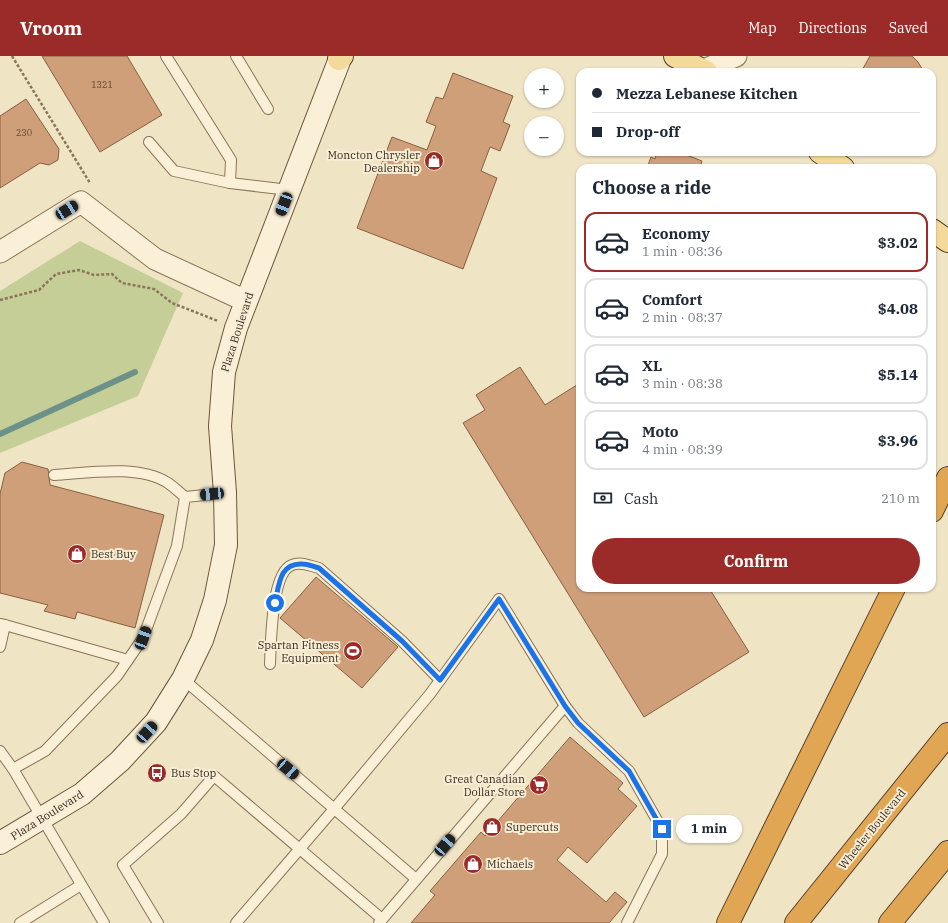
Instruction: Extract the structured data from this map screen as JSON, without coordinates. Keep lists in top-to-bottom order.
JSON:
{
  "streets": {
    "highway": ["Wheeler Boulevard"],
    "street": ["Plaza Boulevard"]
  },
  "places": {
    "shop": [
      "Moncton Chrysler Dealership",
      "Best Buy",
      "Supercuts",
      "Michaels"
    ],
    "sports": ["Spartan Fitness Equipment"],
    "bus stop": ["Bus Stop"],
    "supermarket": ["Great Canadian Dollar Store"]
  },
  "house_numbers": ["1321", "230"],
  "page": {
    "header": "Vroom",
    "nav": ["Map", "Directions", "Saved"],
    "map_buttons": ["+", "−"],
    "banner": ["Mezza Lebanese Kitchen", "Drop-off"],
    "heading": "Choose a ride",
    "list": [
      {
        "name": "Economy",
        "note": "1 min · 08:36",
        "value": "$3.02"
      },
      {
        "name": "Comfort",
        "note": "2 min · 08:37",
        "value": "$4.08"
      },
      {
        "name": "XL",
        "note": "3 min · 08:38",
        "value": "$5.14"
      },
      {
        "name": "Moto",
        "note": "4 min · 08:39",
        "value": "$3.96"
      }
    ],
    "pay": ["Cash", "210 m"],
    "buttons": "Confirm",
    "bubble": "1 min"
  }
}
